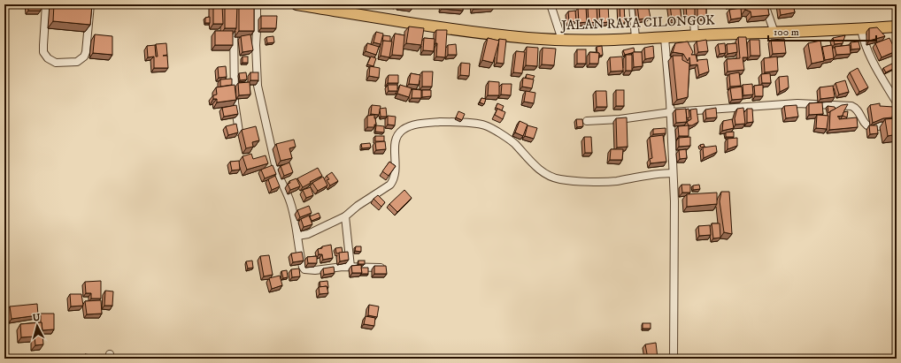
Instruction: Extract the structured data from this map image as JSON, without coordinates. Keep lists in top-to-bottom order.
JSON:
{
  "streets": {
    "highway": ["JALAN RAYA CILONGOK"]
  },
  "scale_bar": "100 m",
  "north": "top"
}
